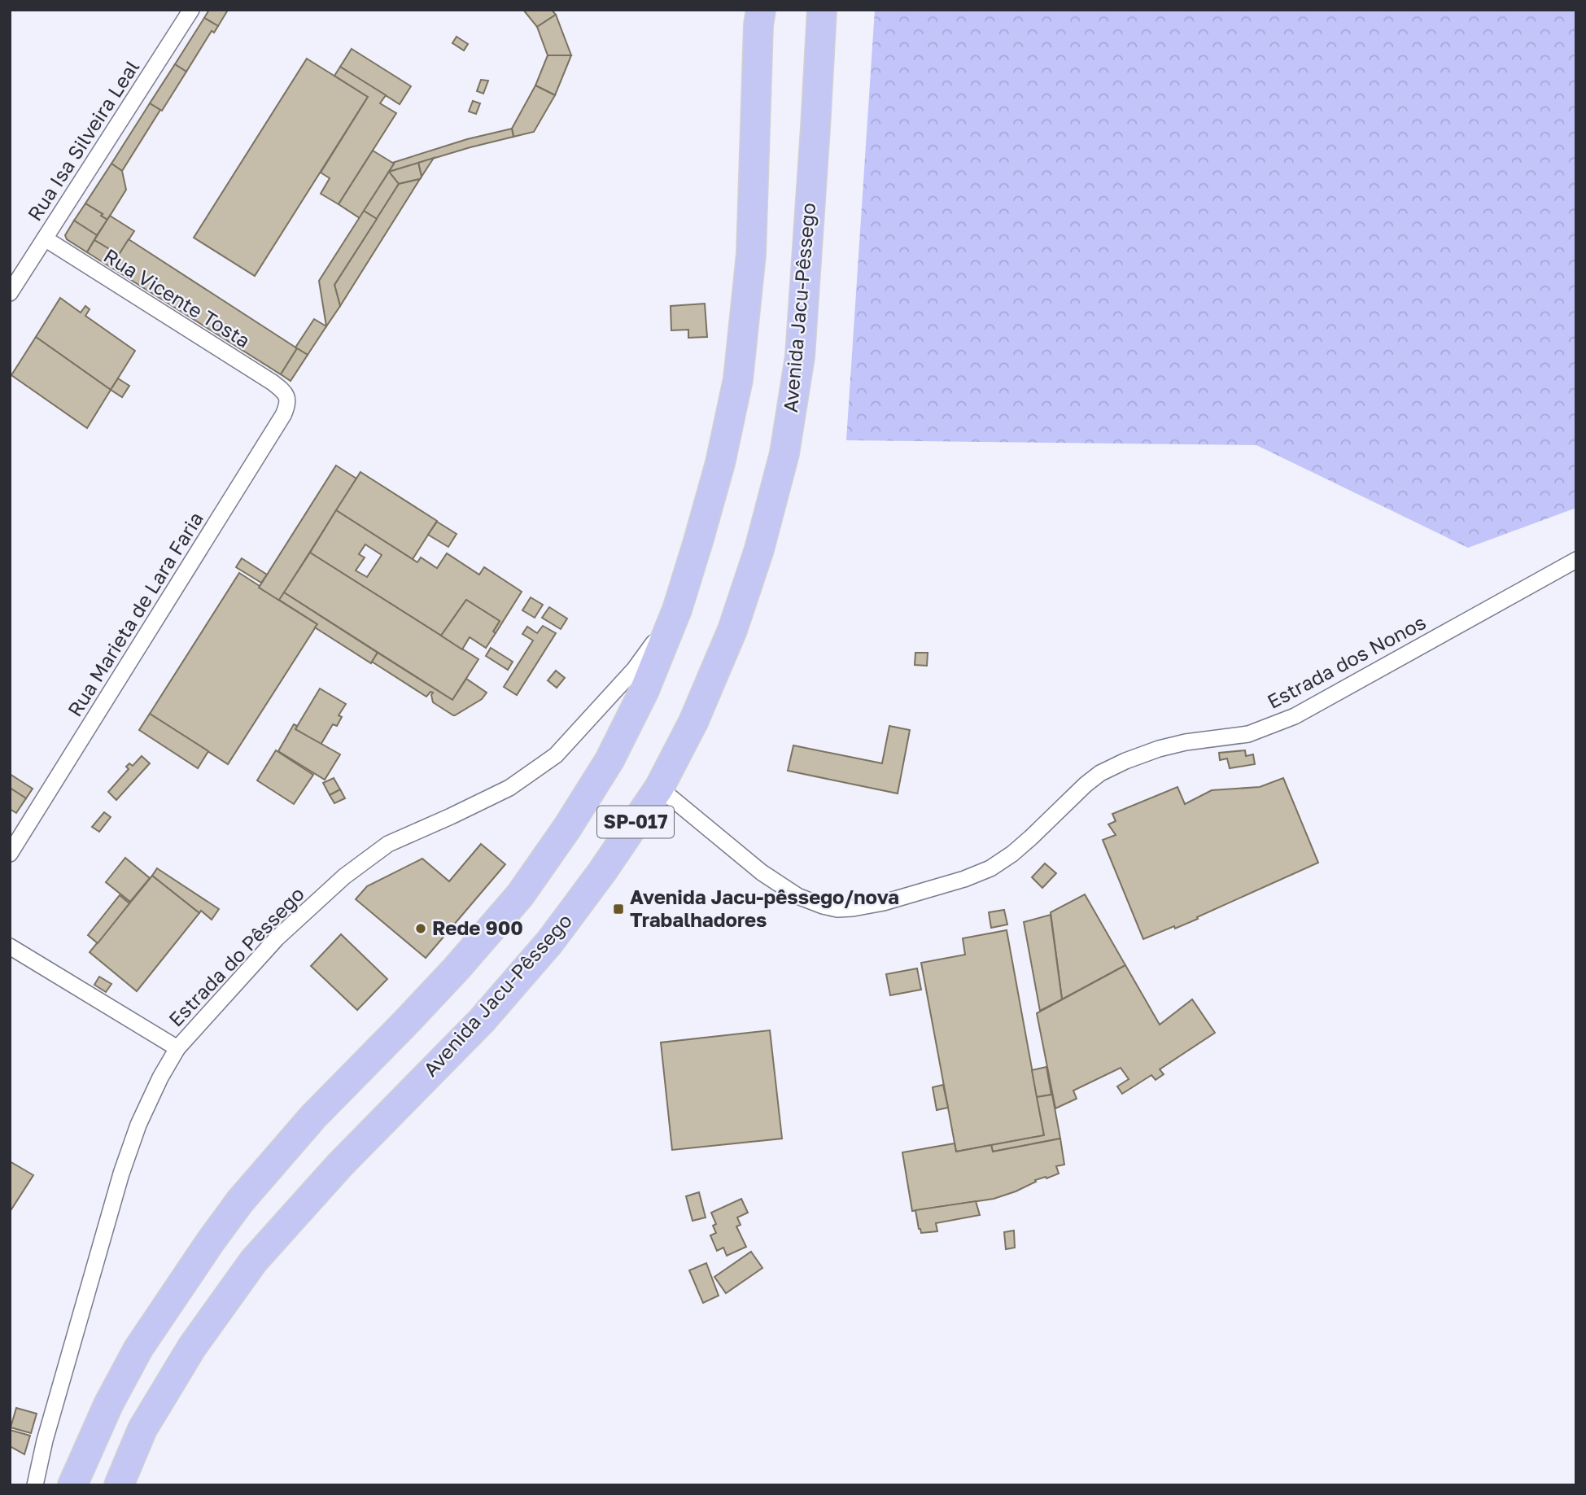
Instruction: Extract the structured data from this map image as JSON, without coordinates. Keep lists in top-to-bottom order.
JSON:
{
  "streets": {
    "highway": ["Avenida Jacu-Pêssego", "SP-017"],
    "street": [
      "Rua Isa Silveira Leal",
      "Rua Vicente Tosta",
      "Rua Marieta de Lara Faria",
      "Estrada dos Nonos",
      "Estrada do Pêssego"
    ]
  },
  "crossings": [
    ["Rua Isa Silveira Leal", "Rua Vicente Tosta"],
    ["Rua Vicente Tosta", "Rua Marieta de Lara Faria"],
    ["Avenida Jacu-Pêssego", "Estrada dos Nonos"],
    ["SP-017", "Estrada do Pêssego"]
  ],
  "places": {
    "transit": ["Avenida Jacu-pêssego/nova Trabalhadores"],
    "other": ["Rede 900"]
  }
}
